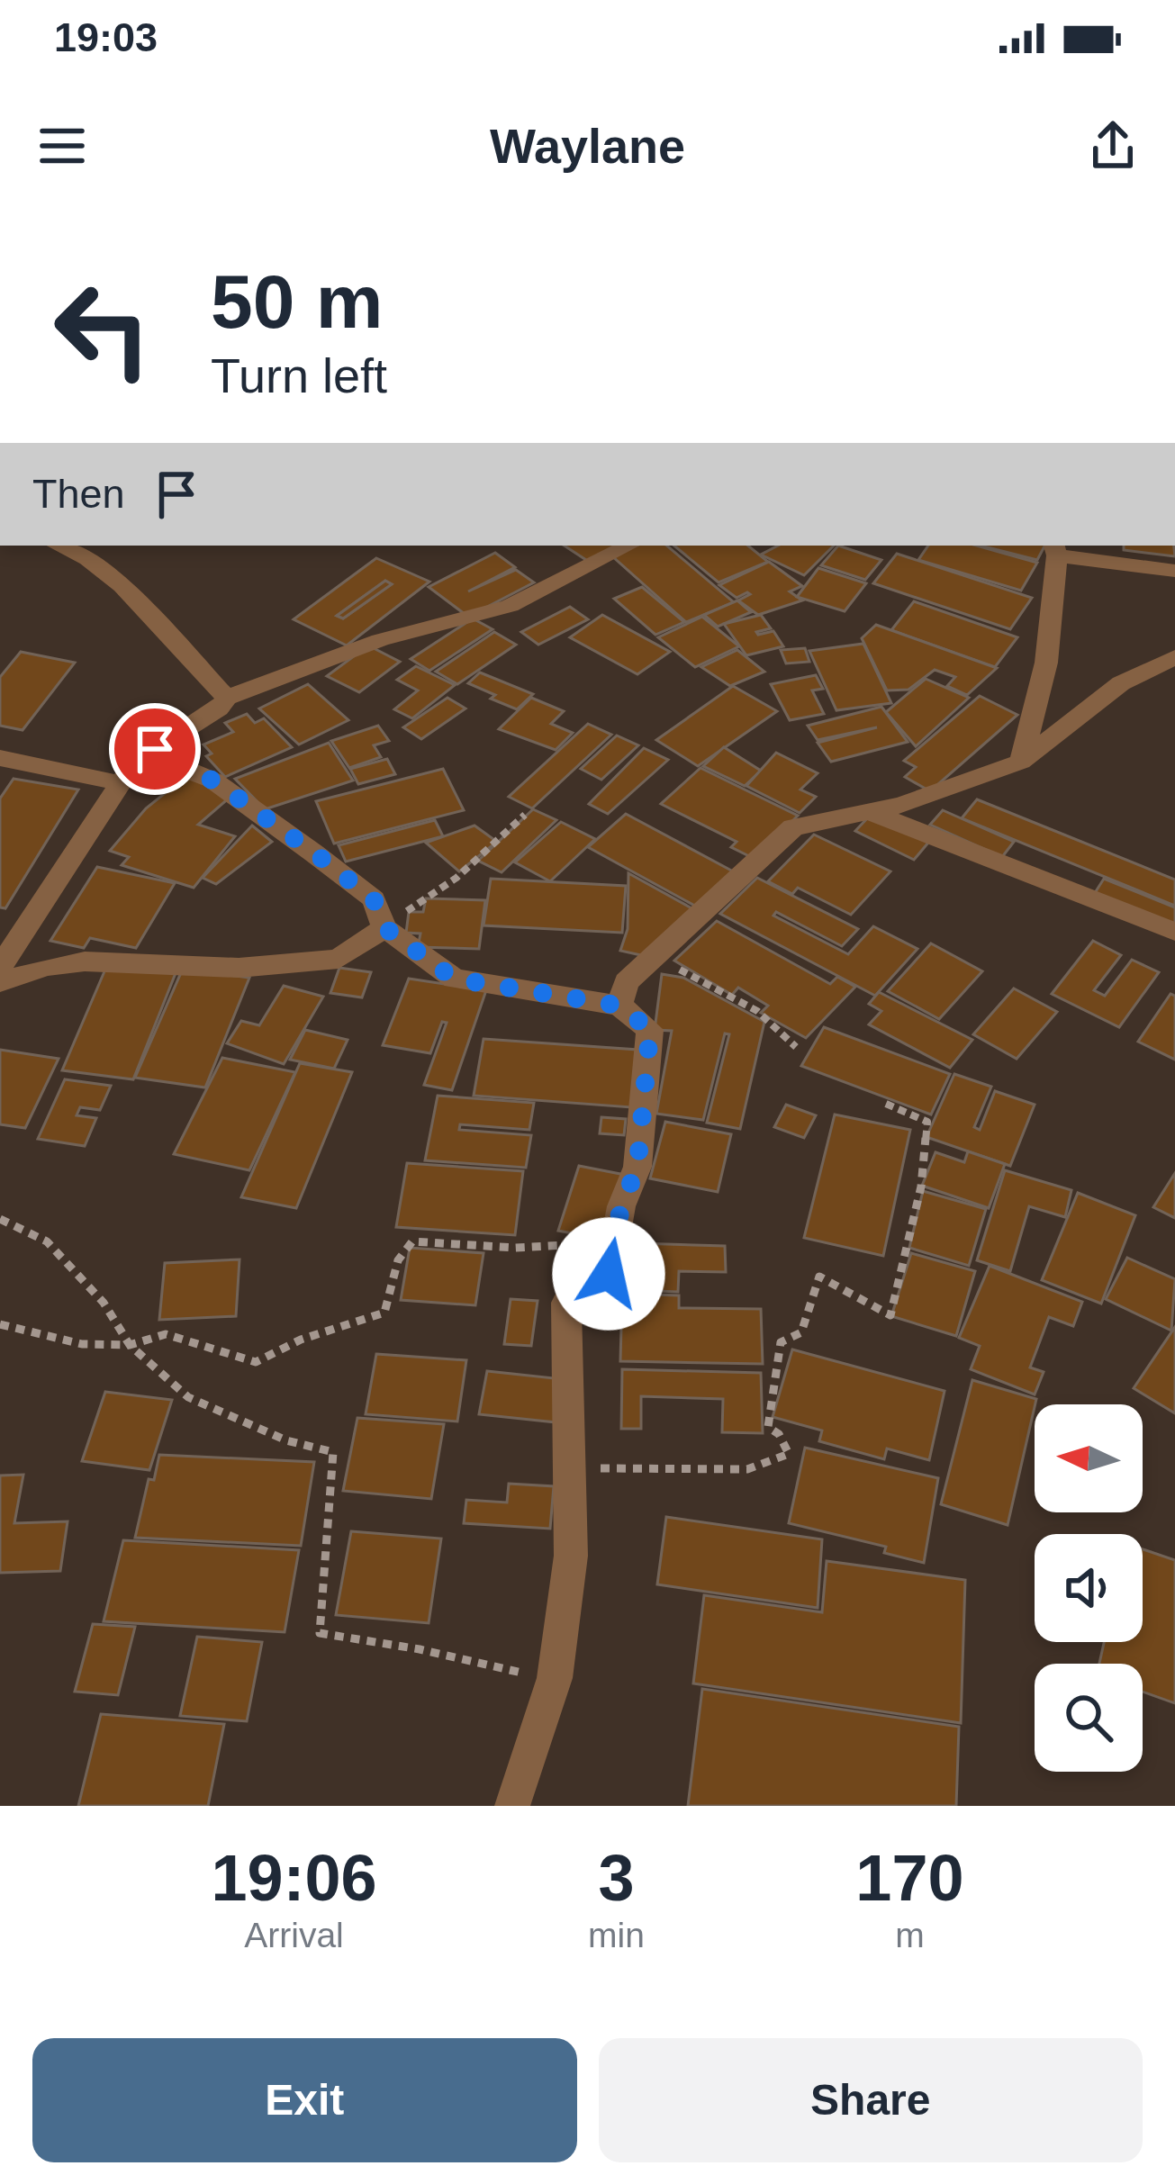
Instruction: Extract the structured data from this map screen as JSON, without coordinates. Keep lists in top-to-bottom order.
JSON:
{
  "north": "left",
  "page": {
    "status": "19:03",
    "header": "Waylane",
    "turn": ["50 m", "Turn left"],
    "then": "Then",
    "eta": [
      "19:06",
      "Arrival",
      "3",
      "min",
      "170",
      "m"
    ],
    "buttons": ["Exit", "Share"]
  }
}
